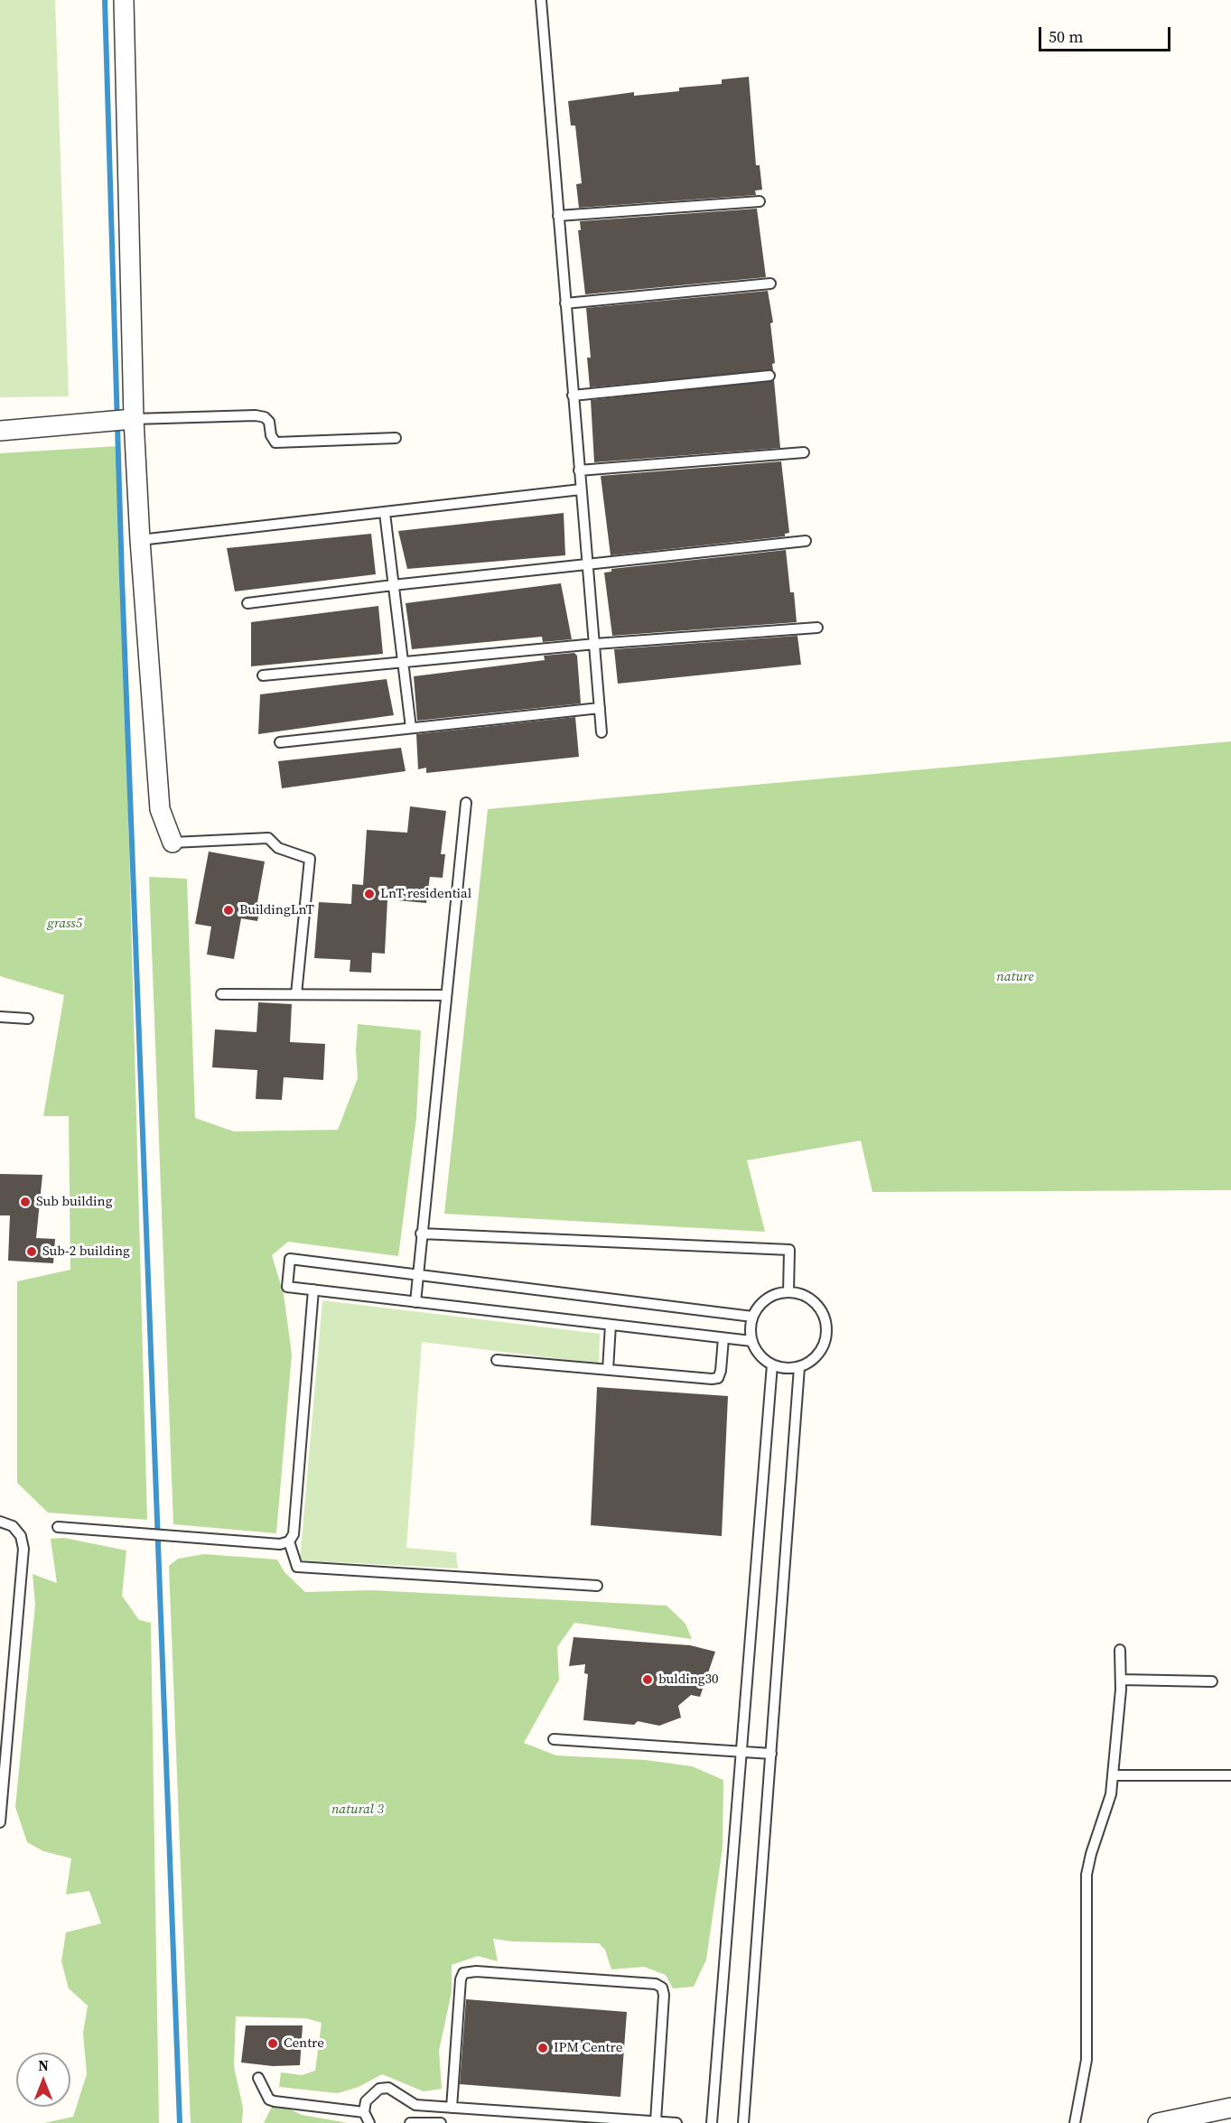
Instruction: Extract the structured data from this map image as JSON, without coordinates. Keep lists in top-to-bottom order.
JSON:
{
  "parks": ["grass5", "nature", "natural 3"],
  "places": [
    "LnT residential",
    "BuildingLnT",
    "Sub building",
    "Sub-2 building",
    "bulding30",
    "Centre",
    "IPM Centre"
  ],
  "scale_bar": "50 m",
  "north": "top"
}
